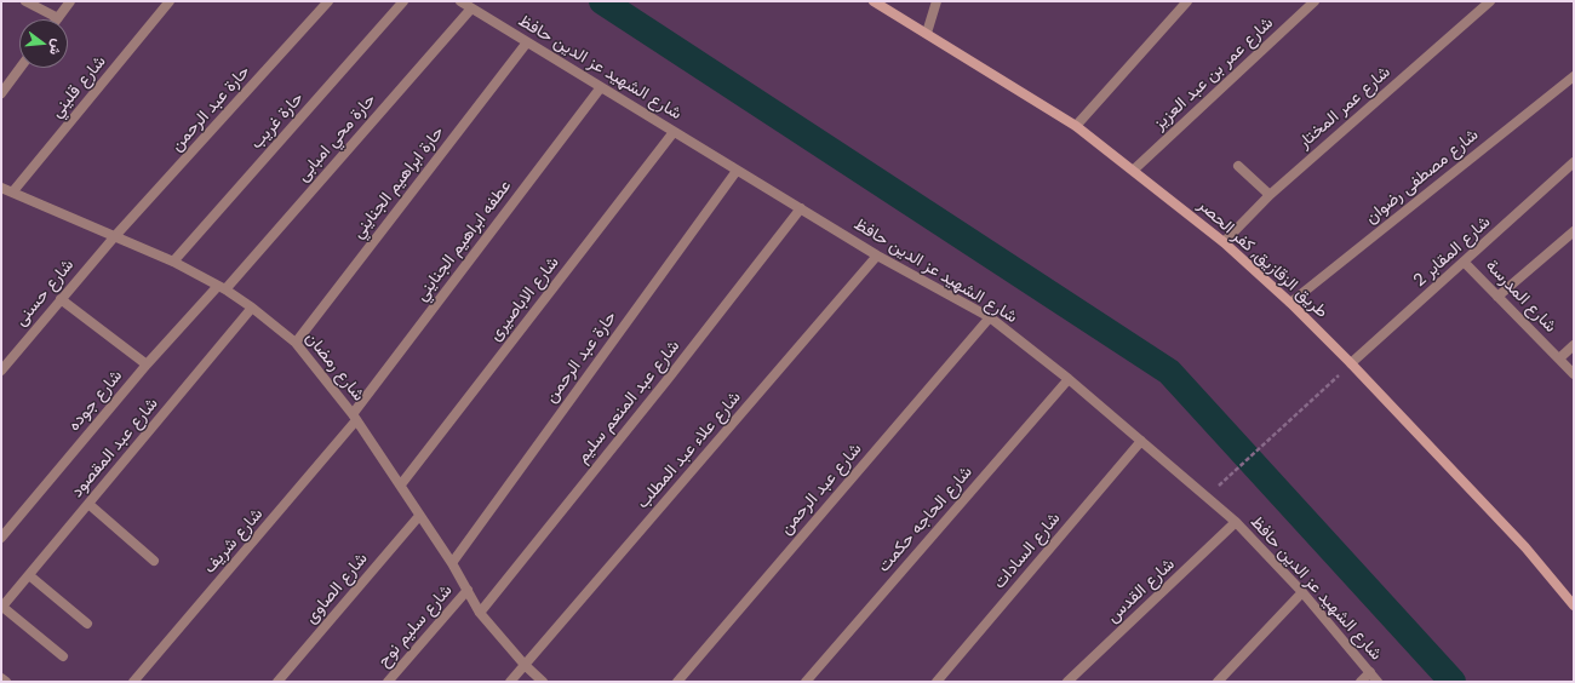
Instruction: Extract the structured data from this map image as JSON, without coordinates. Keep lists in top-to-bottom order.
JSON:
{
  "streets": {
    "main road": ["طريق الزقازيق, كفر الحصر"],
    "street": [
      "شارع الشهيد عز الدين حافظ",
      "شارع عمر بن عبد العزيز",
      "شارع قليني",
      "شارع عمر المختار",
      "حارة عبد الرحمن",
      "حارة غريب",
      "حارة محي امبابى",
      "شارع مصطفى رضوان",
      "حارة ابراهيم الجنايني",
      "عطفه ابراهيم الجنايني",
      "شارع المقابر 2",
      "شارع حسنى",
      "شارع المدرسة",
      "شارع الاباصيرى",
      "شارع رمضان",
      "شارع جوده",
      "شارع عبد المنعم سليم",
      "شارع عبد المقصود",
      "شارع علاء عبد المطلب",
      "شارع عبد الرحمن",
      "شارع الحاجه حكمت",
      "شارع شريف",
      "شارع السادات",
      "شارع الصاوى",
      "شارع القدس",
      "شارع سليم نوح"
    ]
  },
  "crossings": [
    ["شارع الشهيد عز الدين حافظ", "حارة عبد الرحمن"],
    ["شارع الشهيد عز الدين حافظ", "حارة محي امبابى"],
    ["شارع الشهيد عز الدين حافظ", "حارة ابراهيم الجنايني"],
    ["شارع الشهيد عز الدين حافظ", "عطفه ابراهيم الجنايني"],
    ["شارع الشهيد عز الدين حافظ", "شارع الاباصيرى"],
    ["شارع الشهيد عز الدين حافظ", "شارع عبد المنعم سليم"],
    ["شارع الشهيد عز الدين حافظ", "شارع علاء عبد المطلب"],
    ["شارع الشهيد عز الدين حافظ", "شارع عبد الرحمن"],
    ["شارع الشهيد عز الدين حافظ", "شارع الحاجه حكمت"],
    ["شارع الشهيد عز الدين حافظ", "شارع السادات"],
    ["شارع الشهيد عز الدين حافظ", "شارع القدس"],
    ["شارع عمر بن عبد العزيز", "طريق الزقازيق, كفر الحصر"],
    ["شارع قليني", "شارع رمضان"],
    ["شارع عمر المختار", "طريق الزقازيق, كفر الحصر"],
    ["حارة عبد الرحمن", "شارع حسنى"],
    ["حارة عبد الرحمن", "شارع رمضان"],
    ["حارة غريب", "شارع رمضان"],
    ["حارة محي امبابى", "شارع رمضان"],
    ["حارة محي امبابى", "شارع جوده"],
    ["شارع مصطفى رضوان", "طريق الزقازيق, كفر الحصر"],
    ["حارة ابراهيم الجنايني", "شارع رمضان"],
    ["عطفه ابراهيم الجنايني", "شارع رمضان"],
    ["عطفه ابراهيم الجنايني", "شارع شريف"],
    ["شارع المقابر 2", "طريق الزقازيق, كفر الحصر"],
    ["شارع المقابر 2", "شارع المدرسة"],
    ["شارع حسنى", "شارع رمضان"],
    ["شارع الاباصيرى", "شارع رمضان"],
    ["شارع رمضان", "شارع جوده"],
    ["شارع رمضان", "شارع عبد المنعم سليم"],
    ["شارع رمضان", "شارع عبد المقصود"],
    ["شارع رمضان", "شارع علاء عبد المطلب"],
    ["شارع رمضان", "شارع شريف"],
    ["شارع رمضان", "شارع الصاوى"],
    ["شارع رمضان", "شارع سليم نوح"]
  ],
  "north": "right"
}
